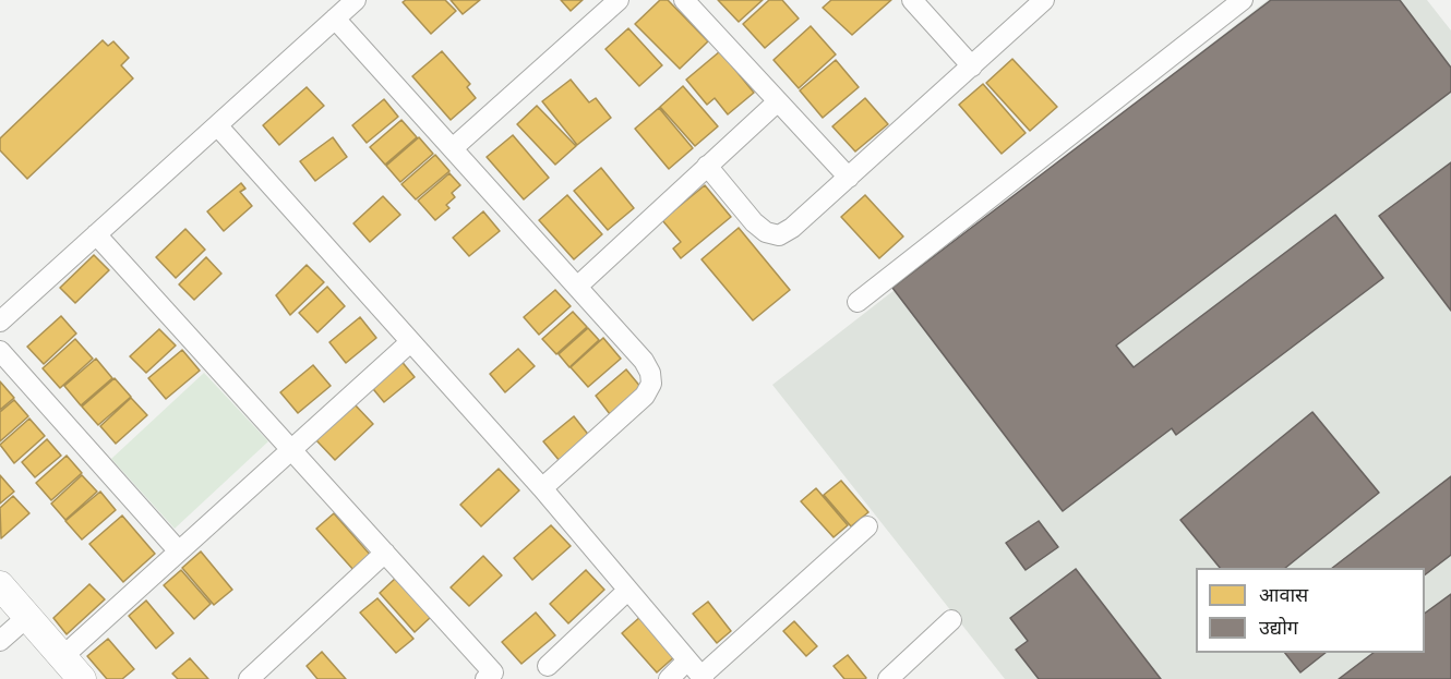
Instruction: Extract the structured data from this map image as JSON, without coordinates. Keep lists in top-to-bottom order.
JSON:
{
  "legend": ["आवास", "उद्योग"]
}
